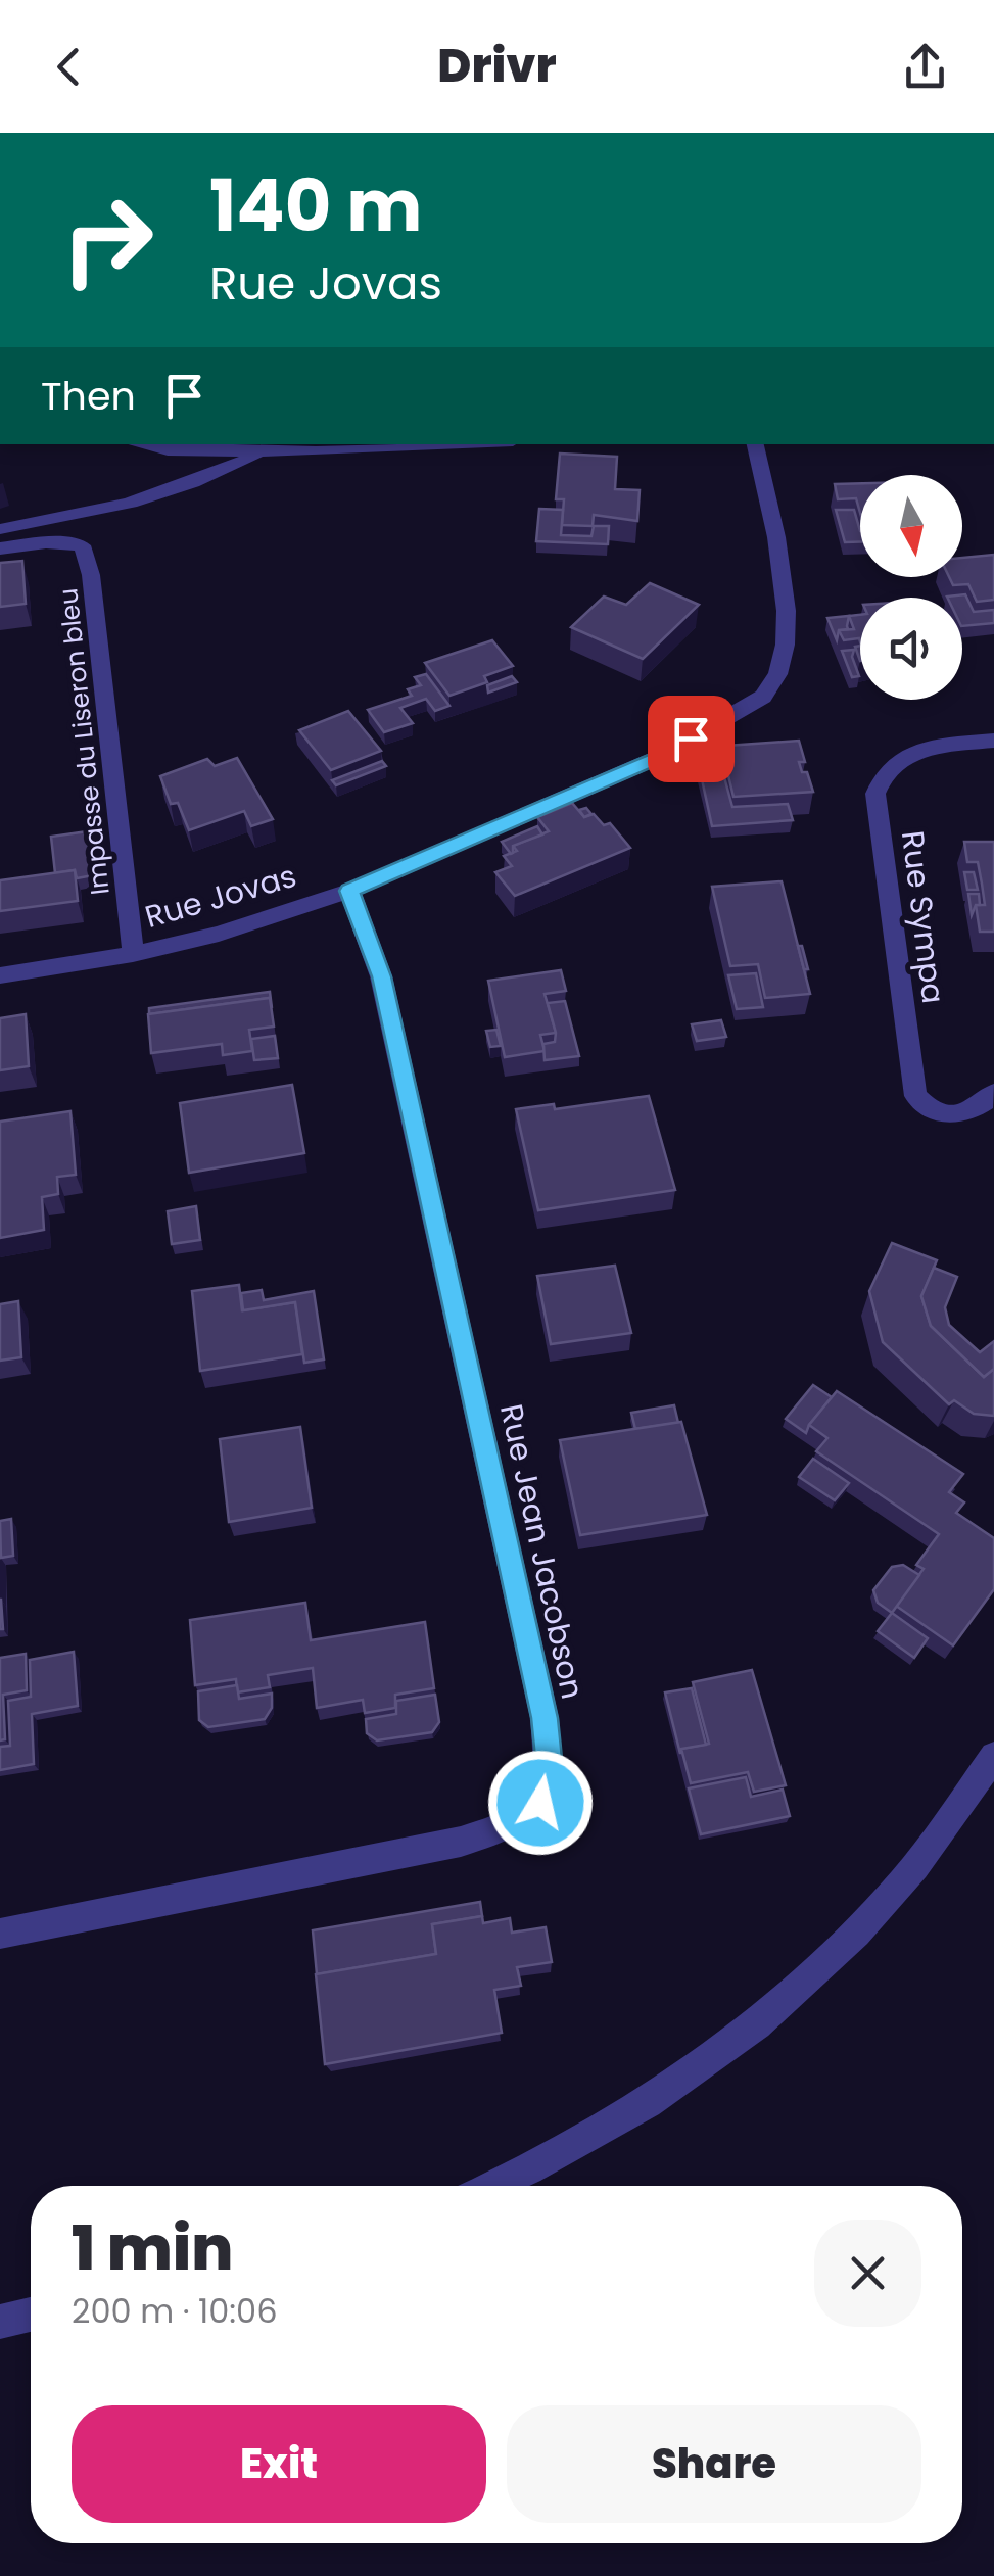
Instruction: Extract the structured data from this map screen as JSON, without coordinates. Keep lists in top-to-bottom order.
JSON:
{
  "streets": {
    "street": [
      "Impasse du Liseron bleu",
      "Rue Jovas",
      "Rue Sympa",
      "Rue Jean Jacobson"
    ]
  },
  "crossings": [
    ["Impasse du Liseron bleu", "Rue Jovas"],
    ["Rue Jovas", "Rue Jean Jacobson"]
  ],
  "north": "bottom",
  "page": {
    "header": "Drivr",
    "turn": ["140 m", "Rue Jovas"],
    "then": "Then",
    "heading": ["1 min", "200 m · 10:06"],
    "buttons": ["Exit", "Share"]
  }
}
